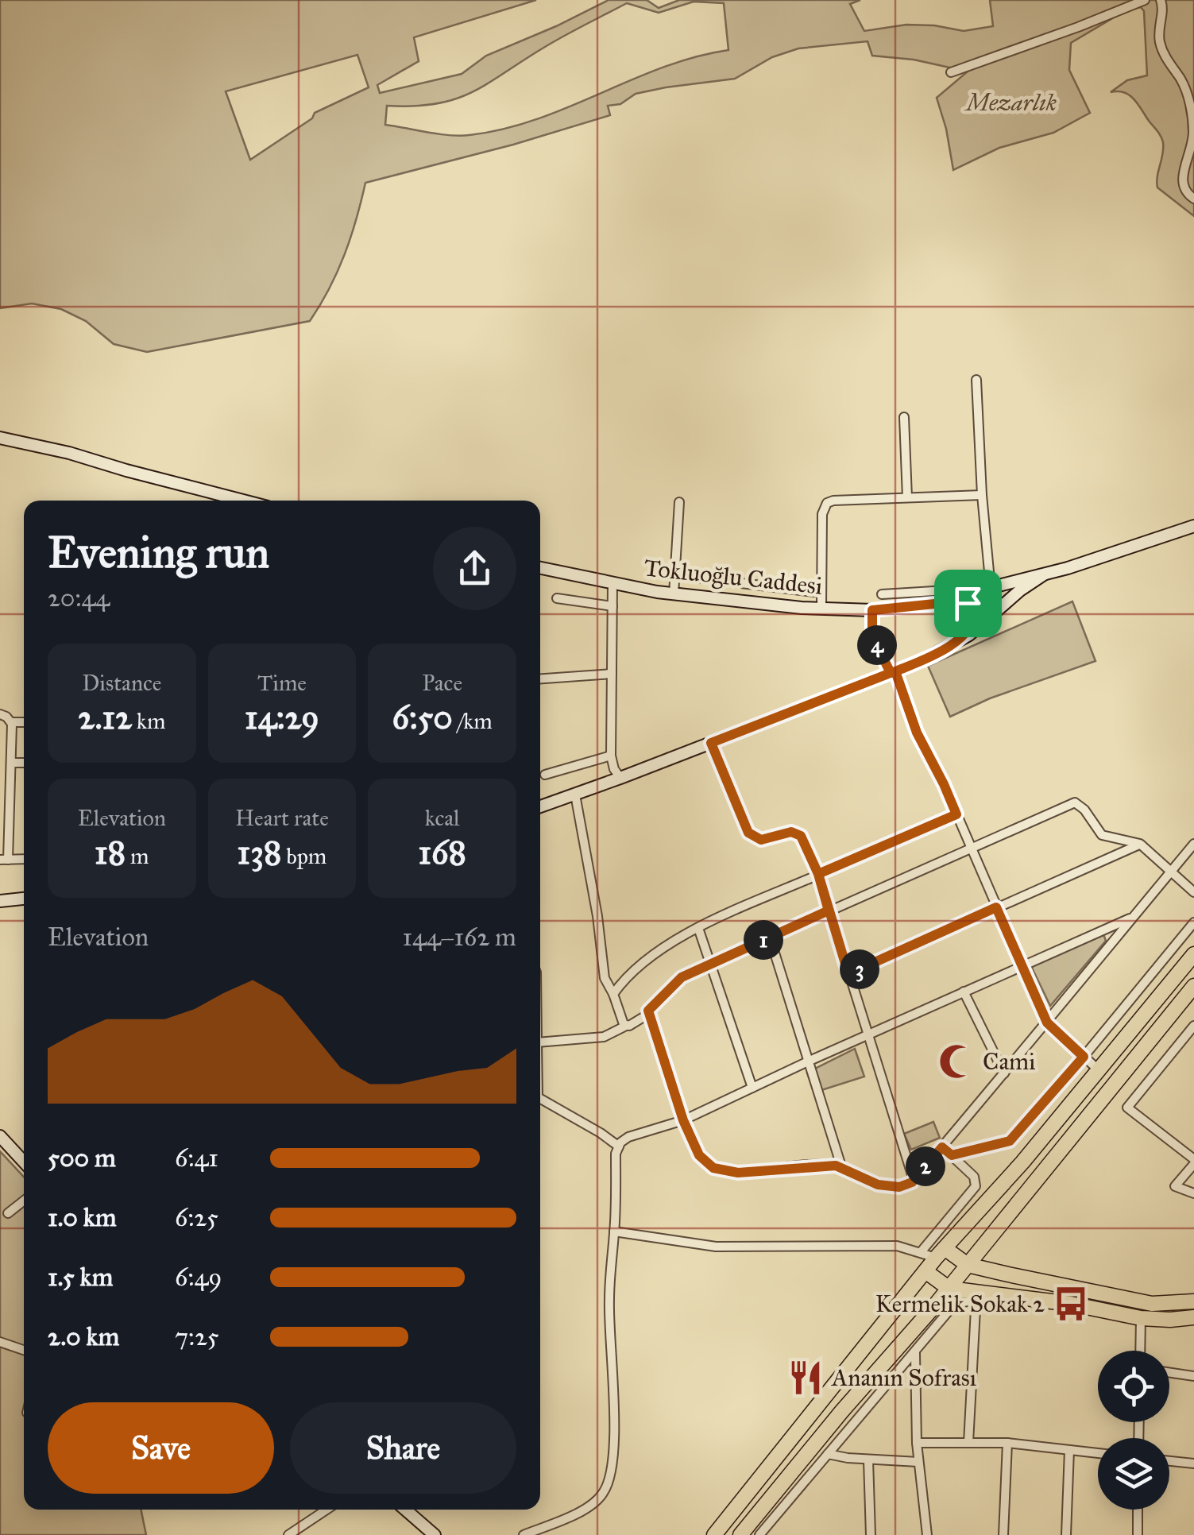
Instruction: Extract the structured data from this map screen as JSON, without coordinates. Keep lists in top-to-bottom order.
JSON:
{
  "streets": {
    "street": ["Tokluoğlu Caddesi"]
  },
  "parks": ["Mezarlık"],
  "places": {
    "mosque": ["Cami"],
    "bus stop": ["Kermelik Sokak 2"],
    "restaurant": ["Ananın Sofrası"]
  },
  "page": {
    "heading": ["Evening run", "20:44"],
    "pins": [
      "4",
      "1",
      "3",
      "2"
    ],
    "stats": [
      ["Distance", "2.12 km"],
      ["Time", "14:29"],
      ["Pace", "6:50 /km"],
      ["Elevation", "18 m"],
      ["Heart rate", "138 bpm"],
      ["kcal", "168"]
    ],
    "chart": ["Elevation", "144–162 m"],
    "list": [
      {
        "name": "500 m",
        "note": "6:41"
      },
      {
        "name": "1.0 km",
        "note": "6:25"
      },
      {
        "name": "1.5 km",
        "note": "6:49"
      },
      {
        "name": "2.0 km",
        "note": "7:25"
      }
    ],
    "buttons": ["Save", "Share"]
  }
}
